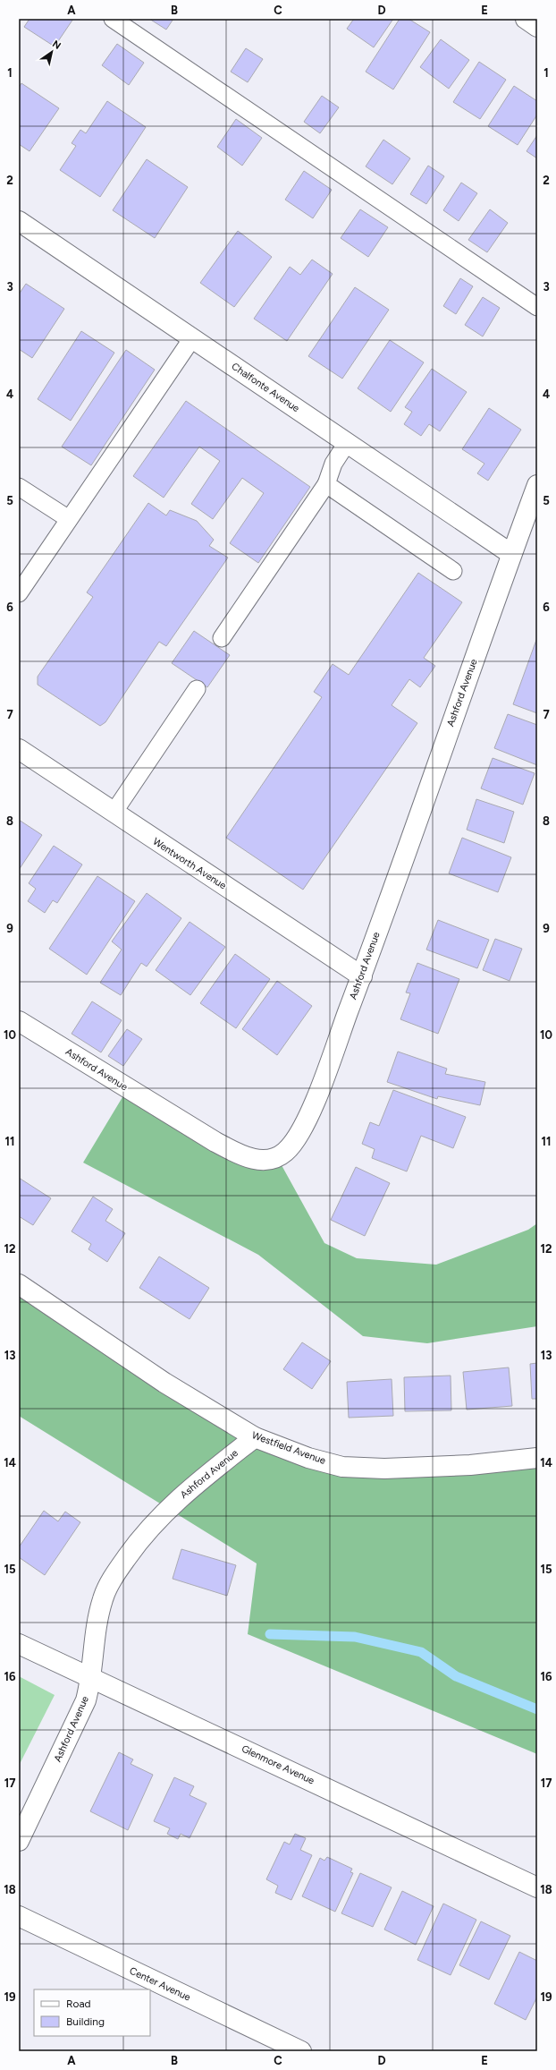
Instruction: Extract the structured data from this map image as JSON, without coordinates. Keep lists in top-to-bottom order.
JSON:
{
  "streets": {
    "street": [
      "Chalfonte Avenue",
      "Ashford Avenue",
      "Wentworth Avenue",
      "Westfield Avenue",
      "Glenmore Avenue",
      "Center Avenue"
    ]
  },
  "crossings": [
    ["Chalfonte Avenue", "Ashford Avenue"],
    ["Ashford Avenue", "Wentworth Avenue"],
    ["Ashford Avenue", "Westfield Avenue"],
    ["Ashford Avenue", "Glenmore Avenue"]
  ],
  "legend": ["Road", "Building"],
  "north": "top right",
  "grid": {
    "columns": [
      "A",
      "B",
      "C",
      "D",
      "E"
    ],
    "rows": [
      "1",
      "2",
      "3",
      "4",
      "5",
      "6",
      "7",
      "8",
      "9",
      "10",
      "11",
      "12",
      "13",
      "14",
      "15",
      "16",
      "17",
      "18",
      "19"
    ]
  }
}
